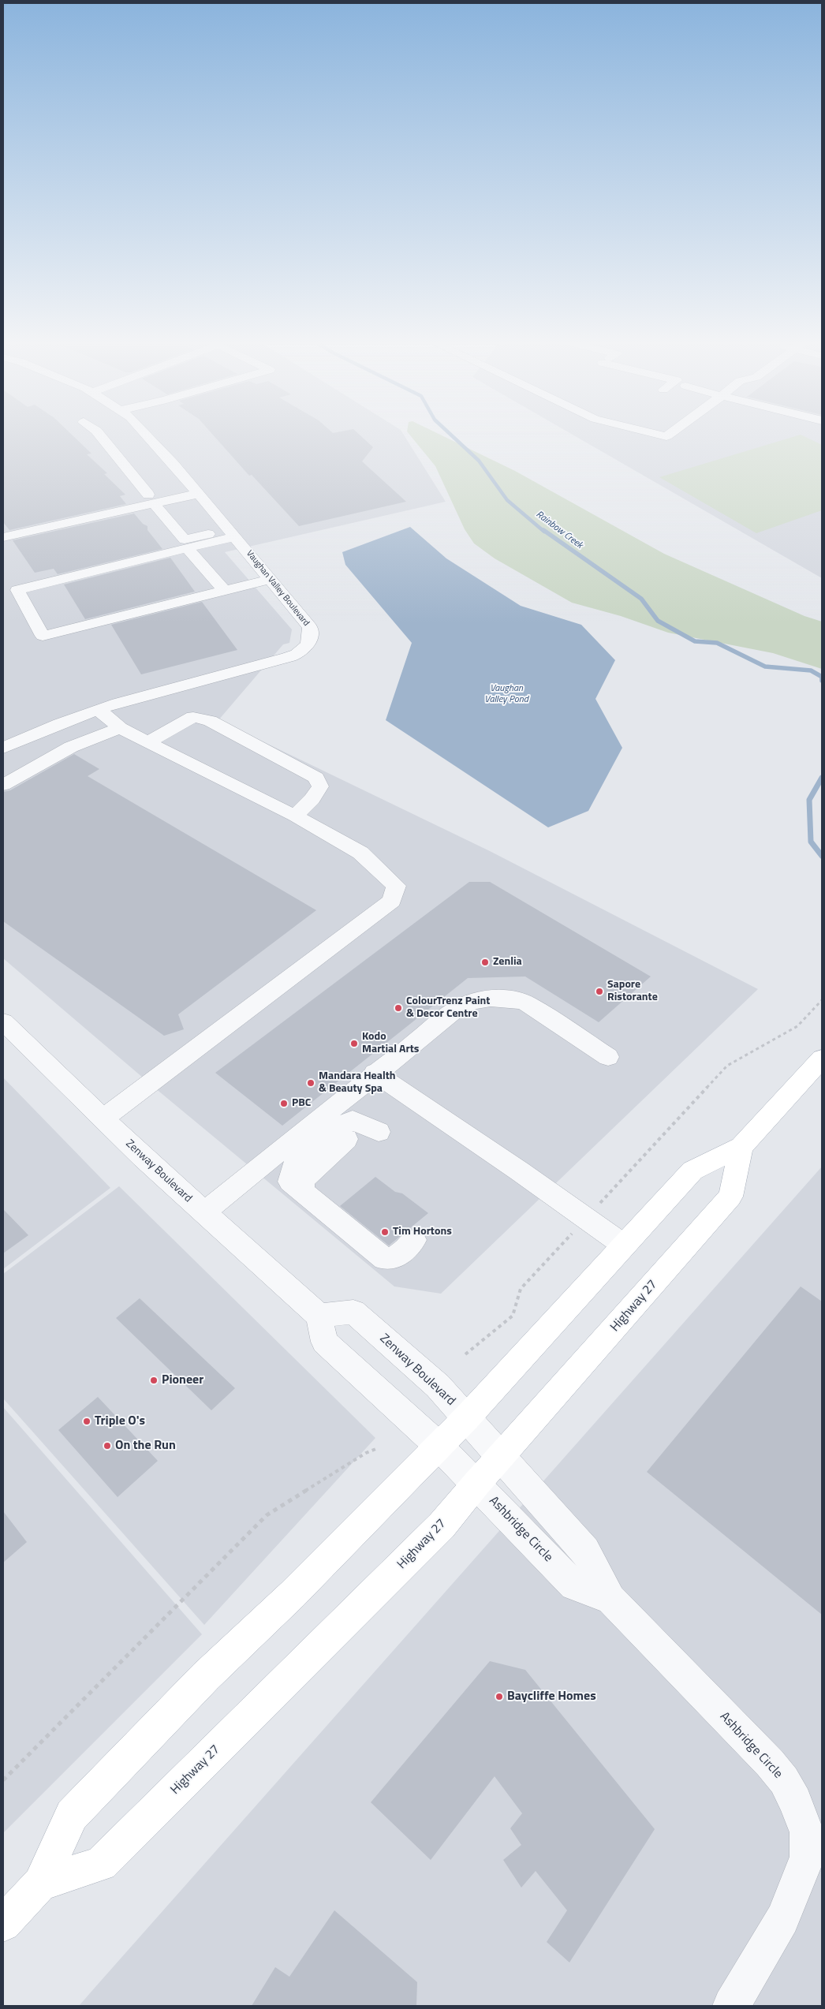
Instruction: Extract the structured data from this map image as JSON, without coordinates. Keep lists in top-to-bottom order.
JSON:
{
  "streets": {
    "main road": ["Highway 27"],
    "street": ["Vaughan Valley Boulevard", "Zenway Boulevard", "Ashbridge Circle"]
  },
  "crossings": [
    ["Zenway Boulevard", "Highway 27"],
    ["Zenway Boulevard", "Ashbridge Circle"],
    ["Highway 27", "Ashbridge Circle"]
  ],
  "water": ["Rainbow Creek", "Vaughan Valley Pond"],
  "places": [
    "Zenlia",
    "Sapore Ristorante",
    "ColourTrenz Paint & Decor Centre",
    "Kodo Martial Arts",
    "Mandara Health & Beauty Spa",
    "PBC",
    "Tim Hortons",
    "Pioneer",
    "Triple O's",
    "On the Run",
    "Baycliffe Homes"
  ]
}
